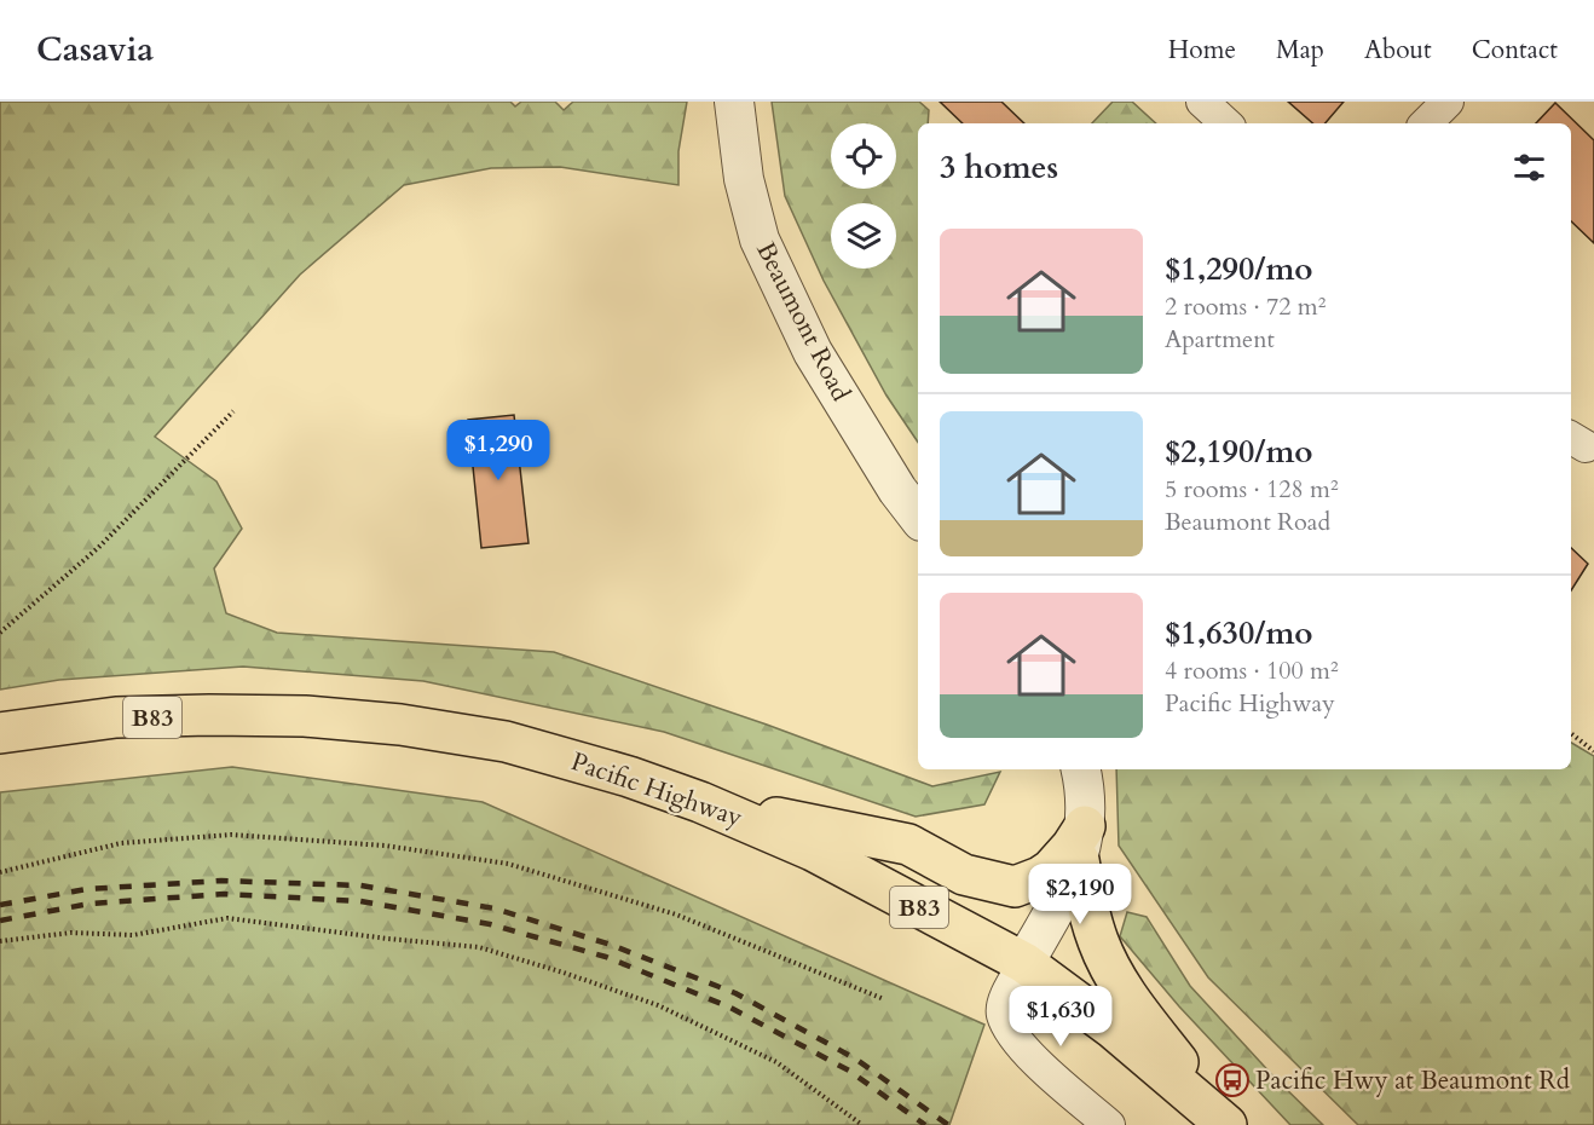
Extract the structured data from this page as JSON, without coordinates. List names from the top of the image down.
{
  "streets": {
    "main road": ["B83", "Pacific Highway"],
    "street": ["Beaumont Road"]
  },
  "places": {
    "bus stop": ["Pacific Hwy at Beaumont Rd"]
  },
  "page": {
    "header": "Casavia",
    "nav": [
      "Home",
      "Map",
      "About",
      "Contact"
    ],
    "heading": "3 homes",
    "list": [
      {
        "name": "$1,290/mo",
        "note": "2 rooms · 72 m² · Apartment"
      },
      {
        "name": "$2,190/mo",
        "note": "5 rooms · 128 m² · Beaumont Road"
      },
      {
        "name": "$1,630/mo",
        "note": "4 rooms · 100 m² · Pacific Highway"
      }
    ],
    "price": ["$1,290", "$2,190", "$1,630"]
  }
}
